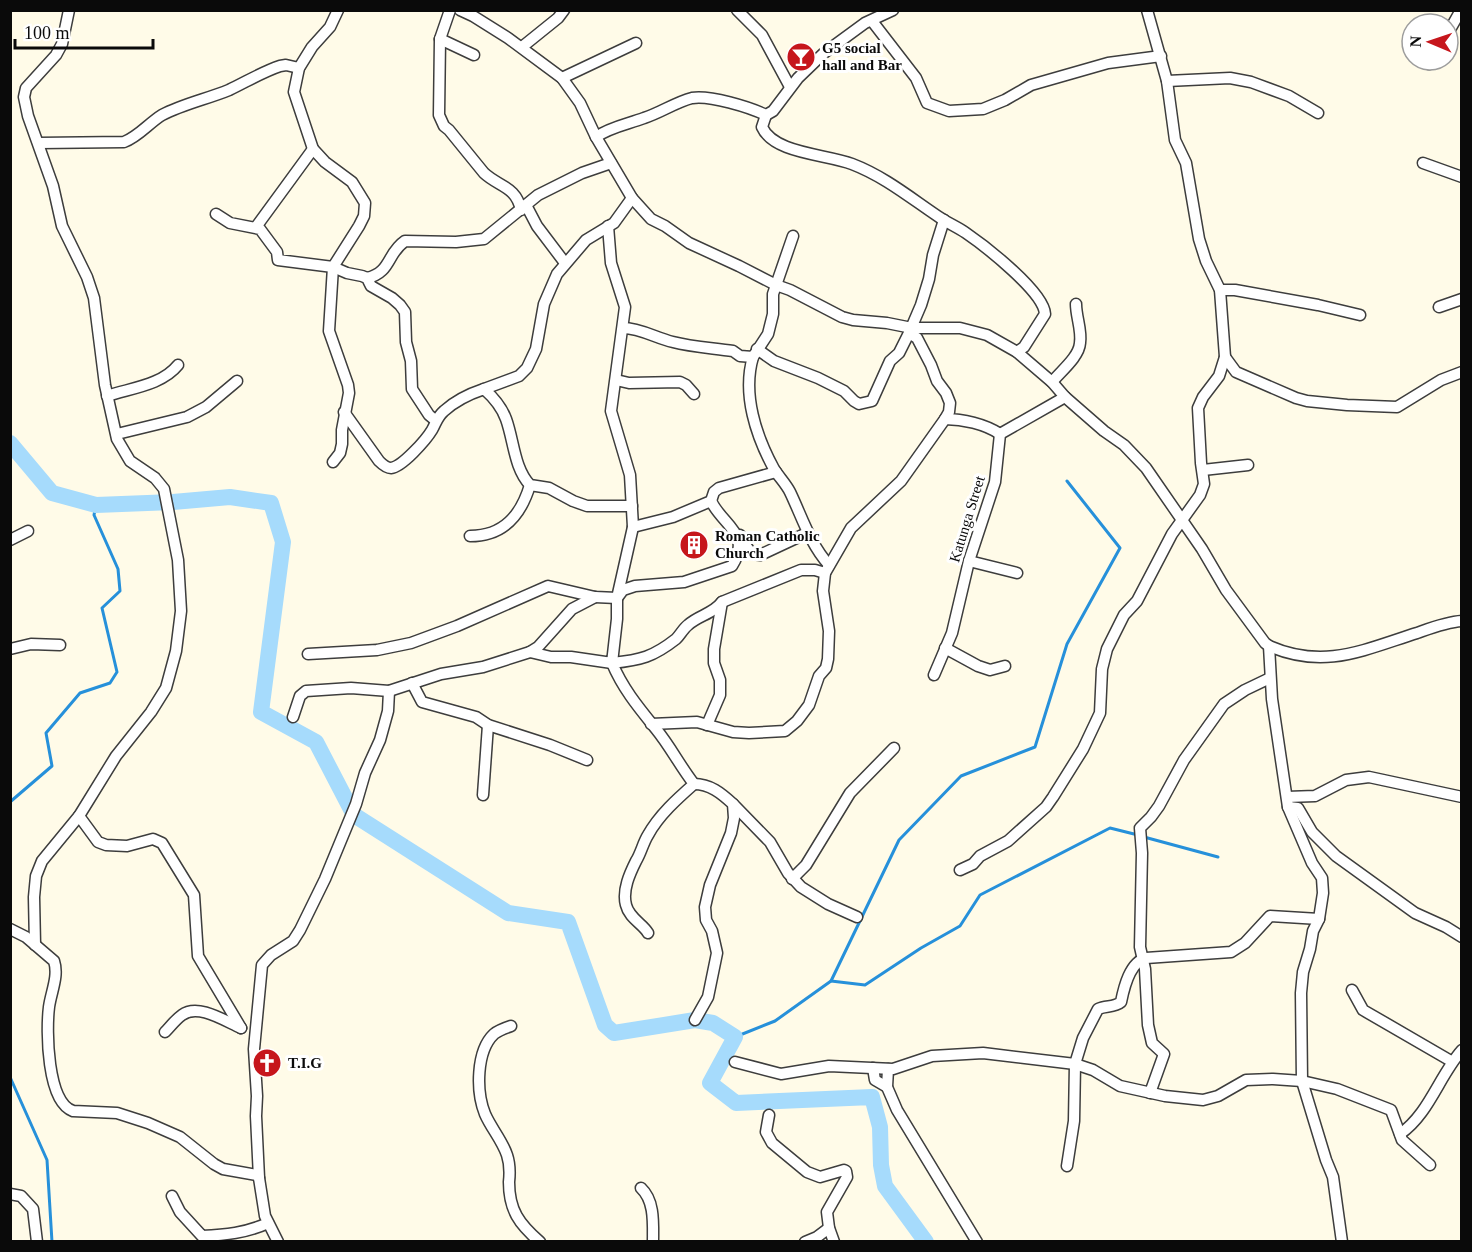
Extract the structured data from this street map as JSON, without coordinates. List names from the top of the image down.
{
  "streets": {
    "street": ["Katunga Street"]
  },
  "places": {
    "bar": ["G5 social hall and Bar"],
    "building": ["Roman Catholic Church"],
    "church": ["T.I.G"]
  },
  "scale_bar": "100 m",
  "north": "left"
}
